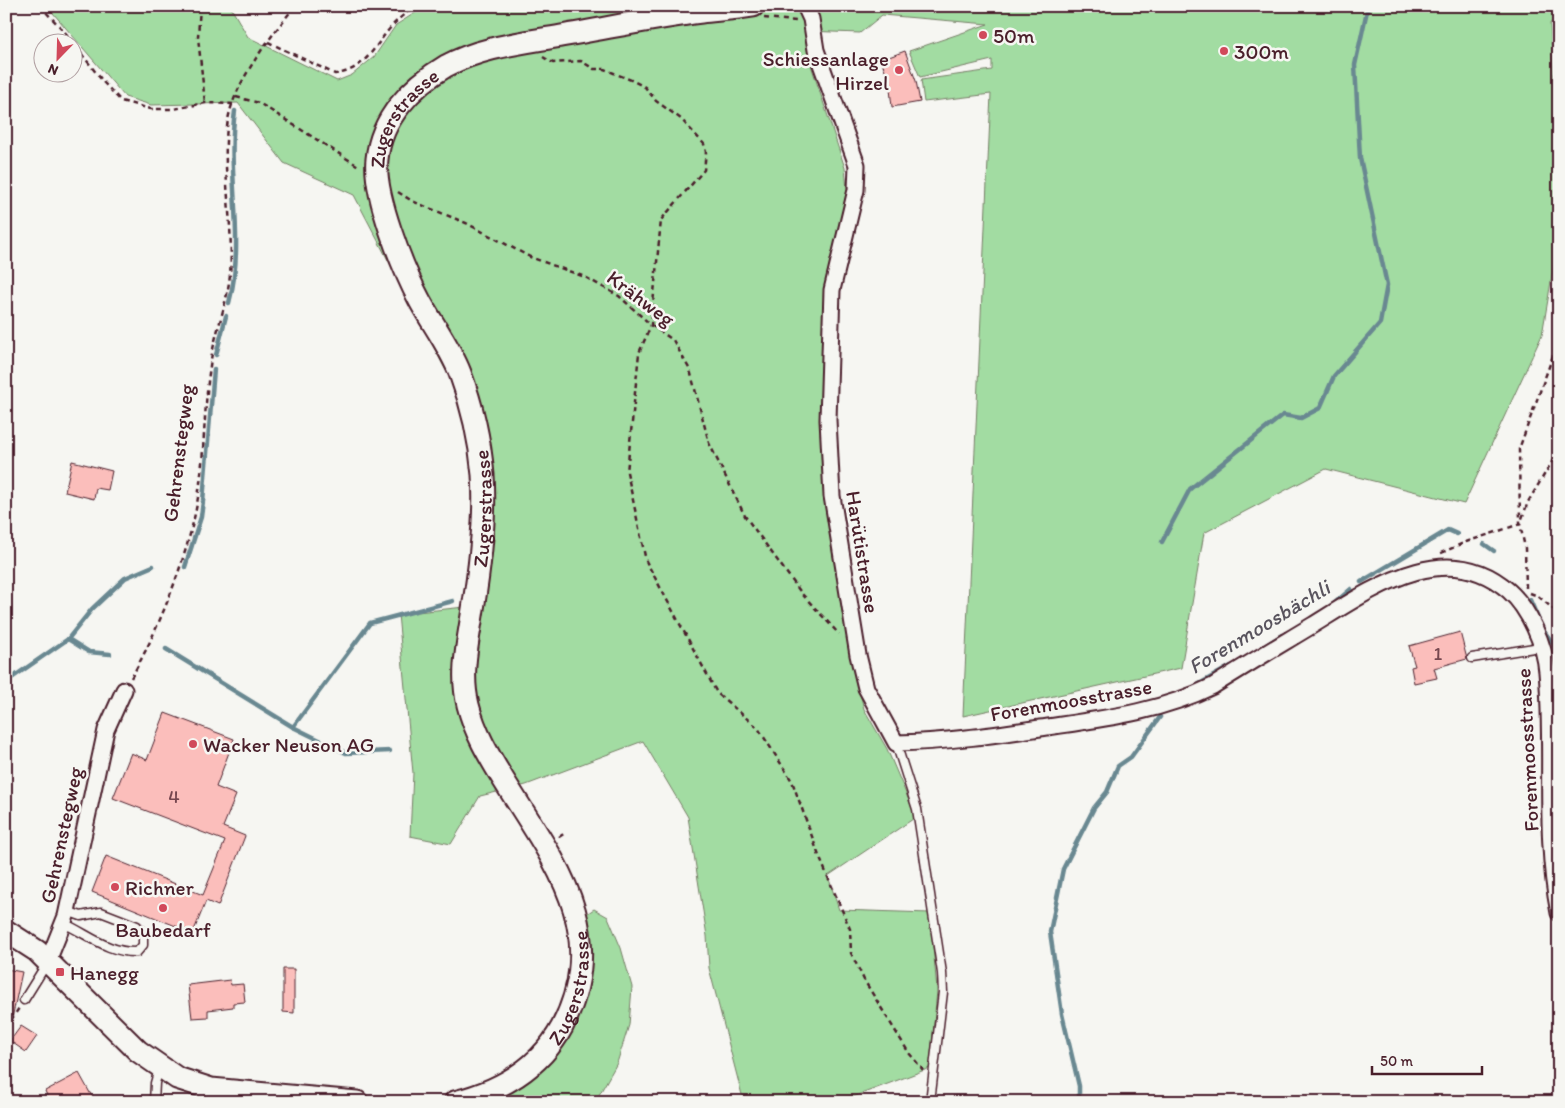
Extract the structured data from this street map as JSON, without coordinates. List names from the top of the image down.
{
  "streets": {
    "main road": ["Zugerstrasse"],
    "street": ["Gehrenstegweg", "Harütistrasse", "Forenmoosstrasse"],
    "path": ["Krähweg"]
  },
  "crossings": [
    ["Zugerstrasse", "Krähweg"],
    ["Krähweg", "Gehrenstegweg"],
    ["Harütistrasse", "Forenmoosstrasse"]
  ],
  "water": ["Forenmoosbächli"],
  "places": {
    "other": [
      "50m",
      "300m",
      "Schiessanlage Hirzel",
      "Wacker Neuson AG",
      "Richner",
      "Baubedarf"
    ],
    "transit": ["Hanegg"]
  },
  "house_numbers": ["1", "4"],
  "scale_bar": "50 m",
  "north": "bottom left"
}
